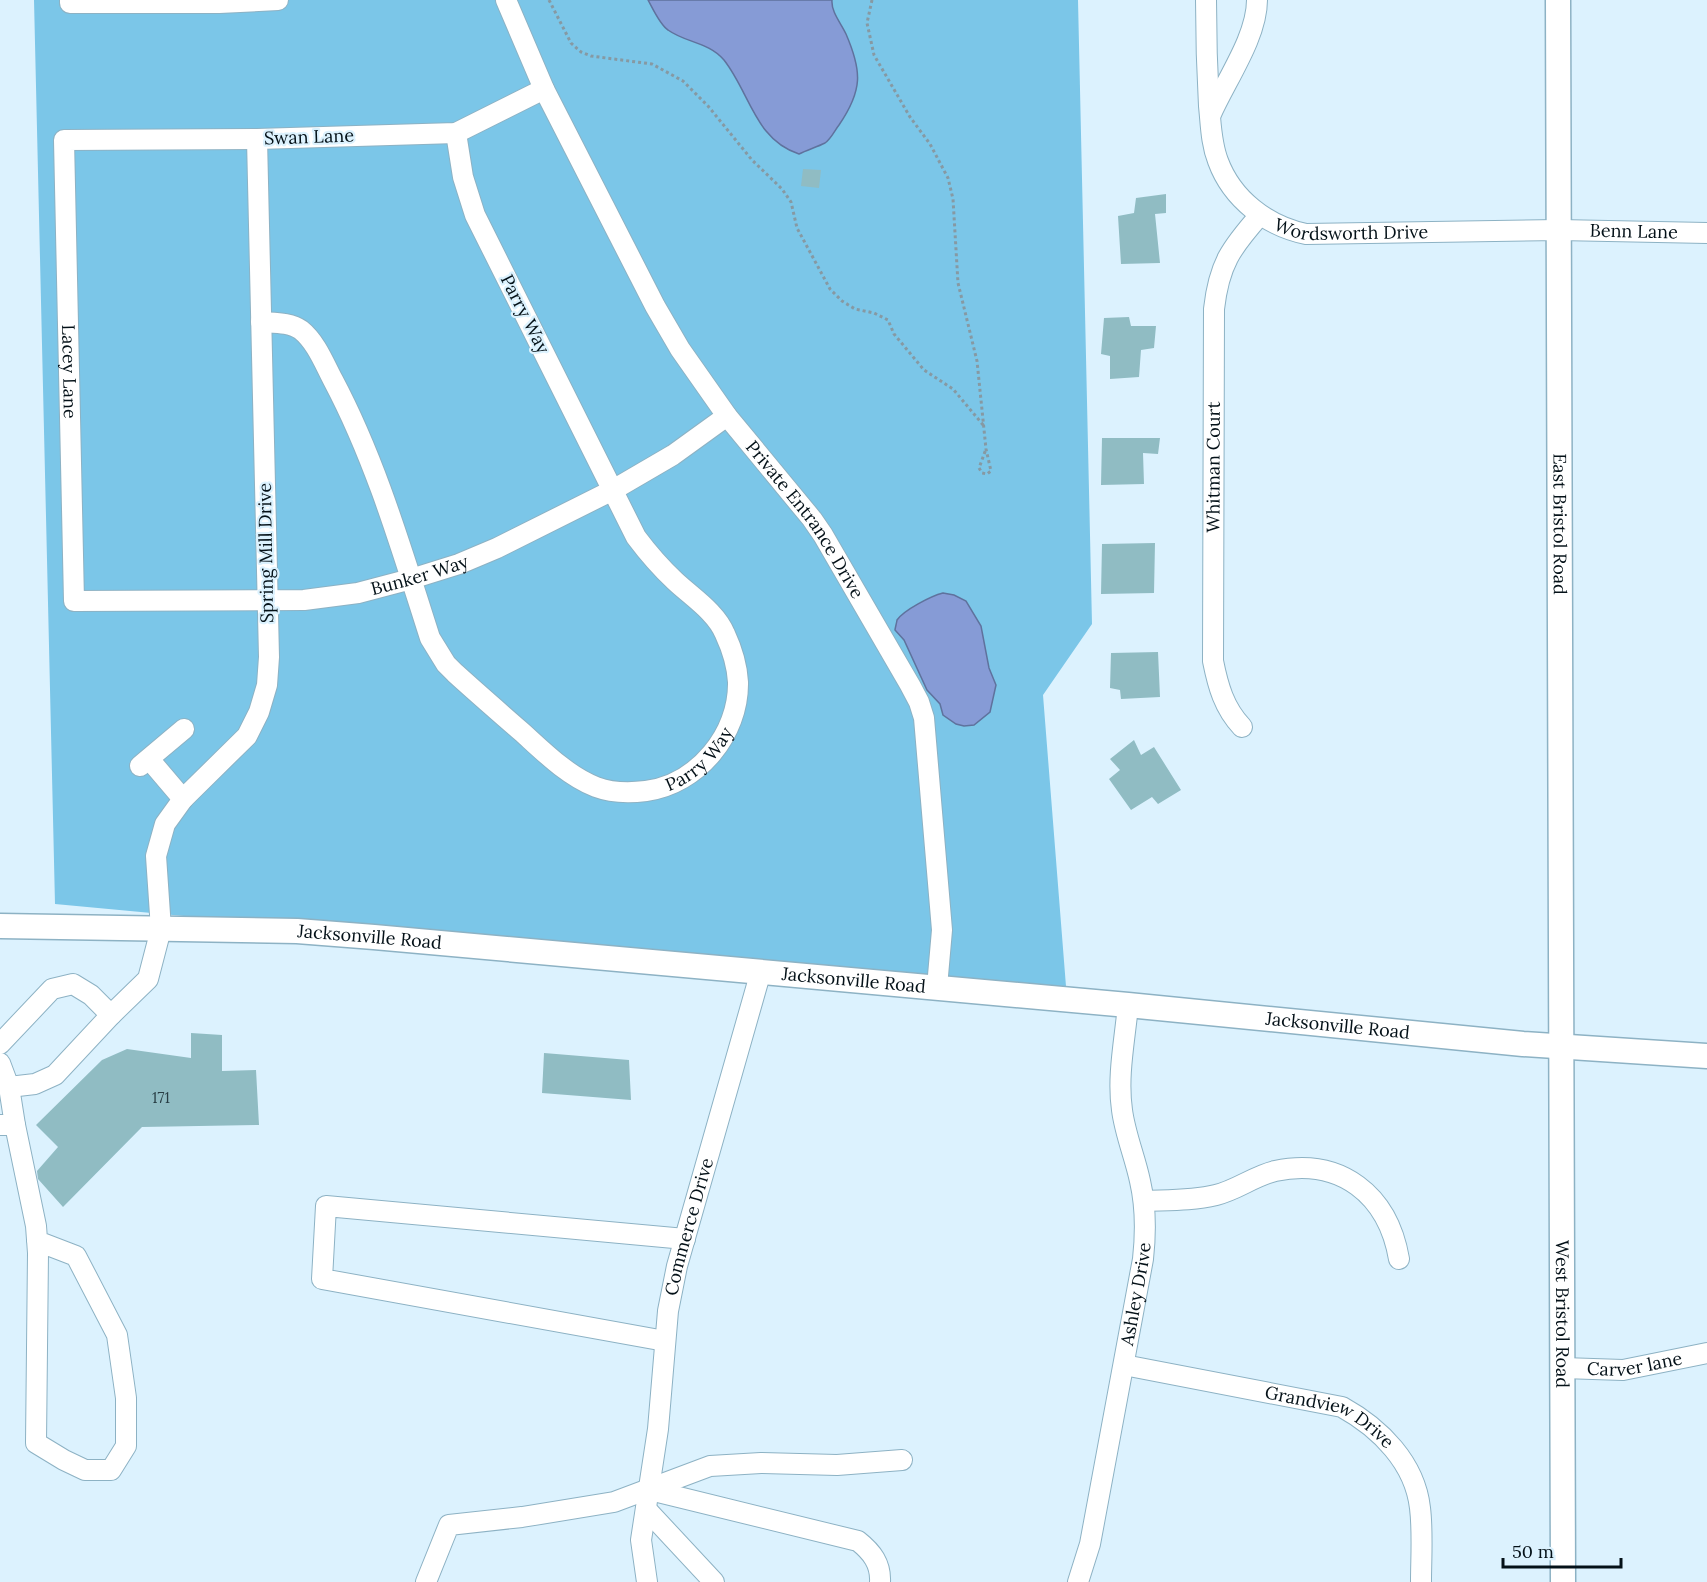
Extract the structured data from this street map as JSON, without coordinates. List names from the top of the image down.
{
  "streets": {
    "main road": ["East Bristol Road", "Jacksonville Road", "West Bristol Road"],
    "street": [
      "Swan Lane",
      "Wordsworth Drive",
      "Benn Lane",
      "Parry Way",
      "Lacey Lane",
      "Whitman Court",
      "Private Entrance Drive",
      "Spring Mill Drive",
      "Bunker Way",
      "Commerce Drive",
      "Ashley Drive",
      "Carver lane",
      "Grandview Drive"
    ]
  },
  "crossings": [
    ["Swan Lane", "Parry Way"],
    ["Swan Lane", "Lacey Lane"],
    ["Swan Lane", "Private Entrance Drive"],
    ["Swan Lane", "Spring Mill Drive"],
    ["Wordsworth Drive", "Benn Lane"],
    ["Wordsworth Drive", "Whitman Court"],
    ["Wordsworth Drive", "East Bristol Road"],
    ["Benn Lane", "East Bristol Road"],
    ["Parry Way", "Spring Mill Drive"],
    ["Parry Way", "Bunker Way"],
    ["Lacey Lane", "Bunker Way"],
    ["Private Entrance Drive", "Bunker Way"],
    ["Private Entrance Drive", "Jacksonville Road"],
    ["East Bristol Road", "Jacksonville Road"],
    ["East Bristol Road", "West Bristol Road"],
    ["Spring Mill Drive", "Bunker Way"],
    ["Spring Mill Drive", "Jacksonville Road"],
    ["Jacksonville Road", "Commerce Drive"],
    ["Jacksonville Road", "Ashley Drive"],
    ["Jacksonville Road", "West Bristol Road"],
    ["Ashley Drive", "Grandview Drive"],
    ["West Bristol Road", "Carver lane"]
  ],
  "house_numbers": ["171"],
  "scale_bar": "50 m"
}
